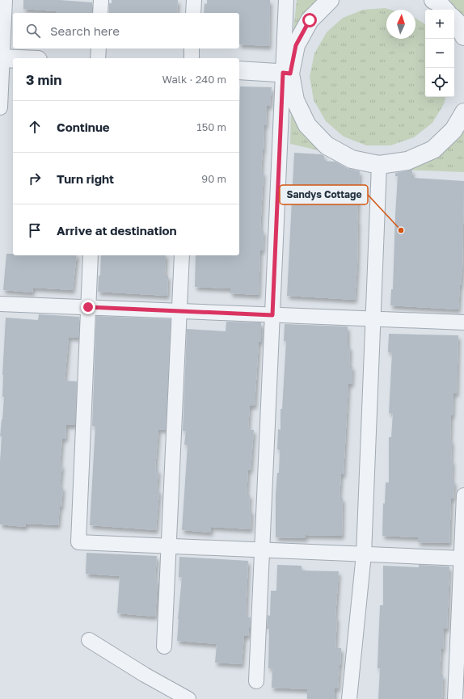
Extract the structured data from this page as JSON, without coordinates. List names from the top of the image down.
{
  "places": ["Sandys Cottage"],
  "north": "top",
  "page": {
    "map_buttons": ["+", "−"],
    "search": "Search here",
    "heading": ["3 min", "Walk · 240 m"],
    "list": [
      ["Continue", "150 m"],
      ["Turn right", "90 m"],
      "Arrive at destination"
    ]
  }
}
